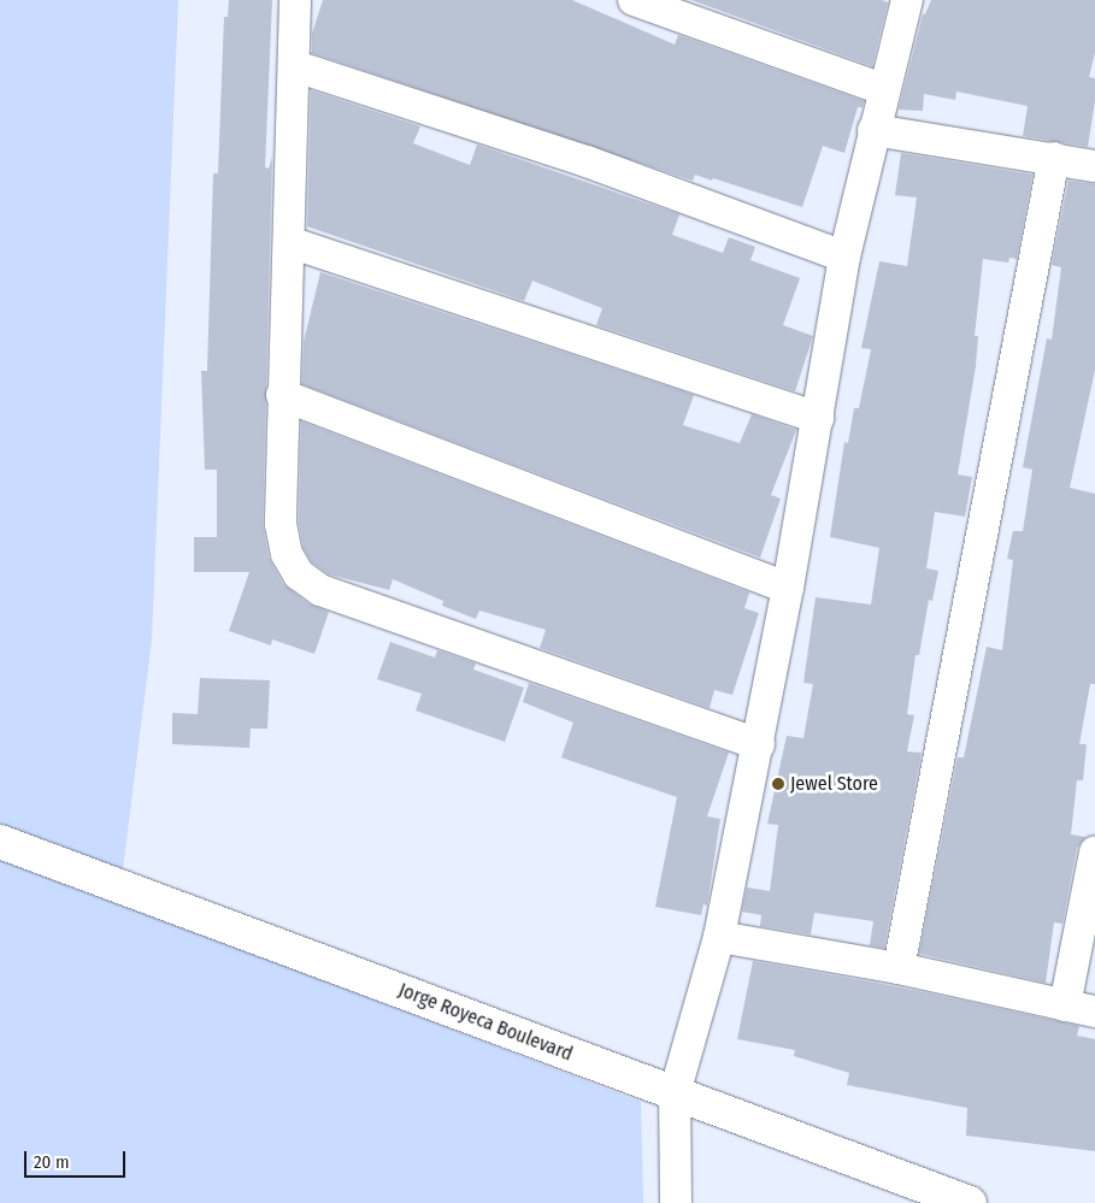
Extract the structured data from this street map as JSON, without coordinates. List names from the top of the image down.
{
  "streets": {
    "street": ["Jorge Royeca Boulevard"]
  },
  "places": ["Jewel Store"],
  "scale_bar": "20 m"
}
